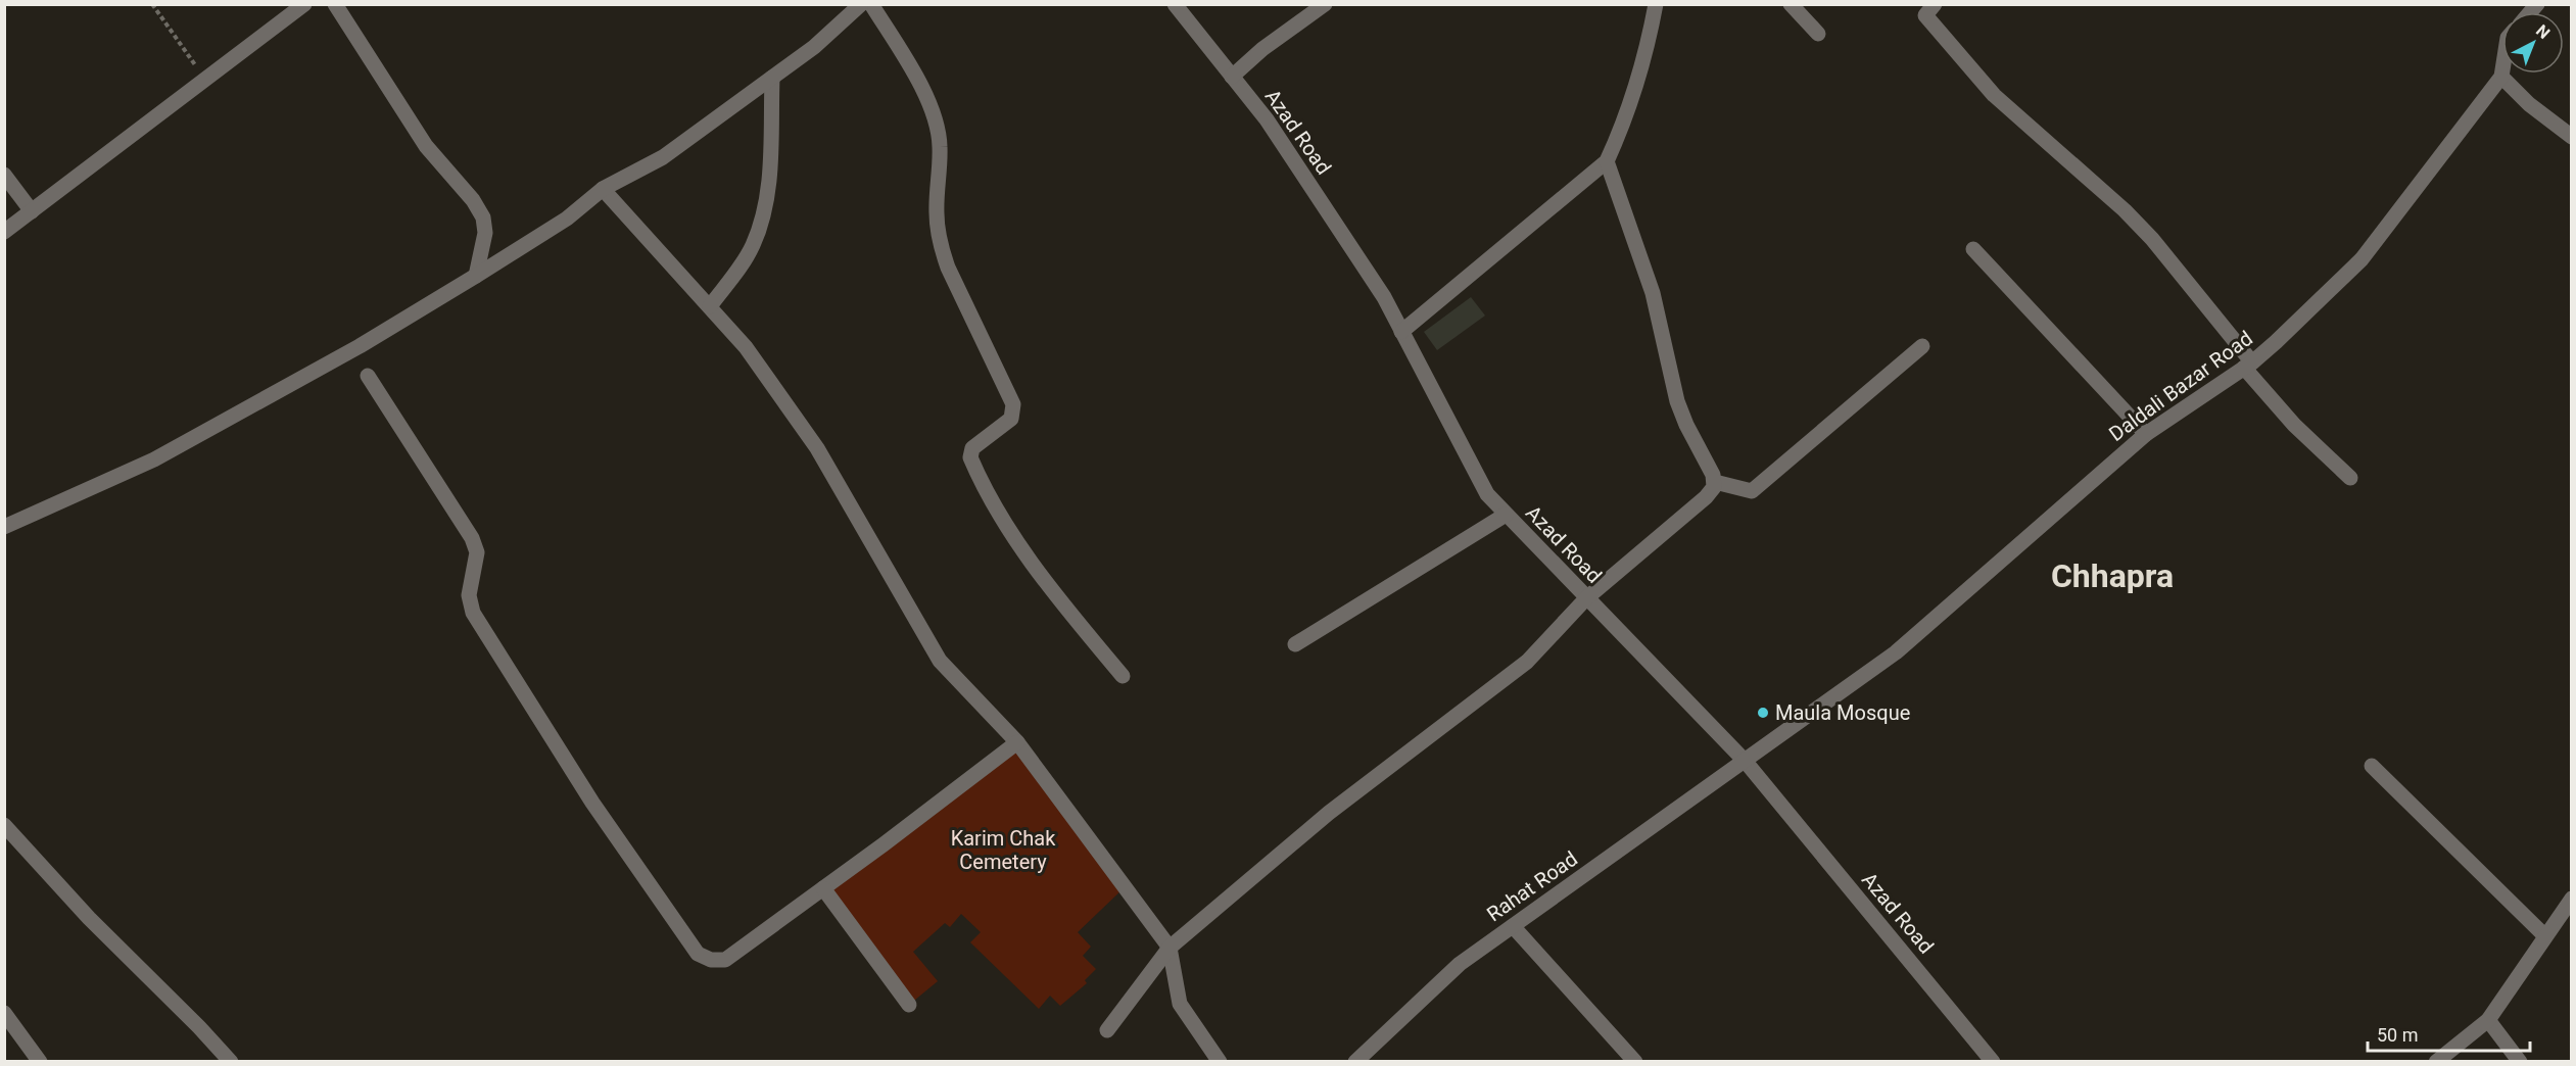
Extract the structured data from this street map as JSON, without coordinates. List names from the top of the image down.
{
  "streets": {
    "street": ["Azad Road", "Daldali Bazar Road", "Rahat Road"]
  },
  "crossings": [
    ["Azad Road", "Daldali Bazar Road"],
    ["Azad Road", "Rahat Road"],
    ["Daldali Bazar Road", "Rahat Road"]
  ],
  "districts": ["Chhapra"],
  "parks": ["Karim Chak Cemetery"],
  "places": ["Maula Mosque"],
  "scale_bar": "50 m",
  "north": "top right"
}
